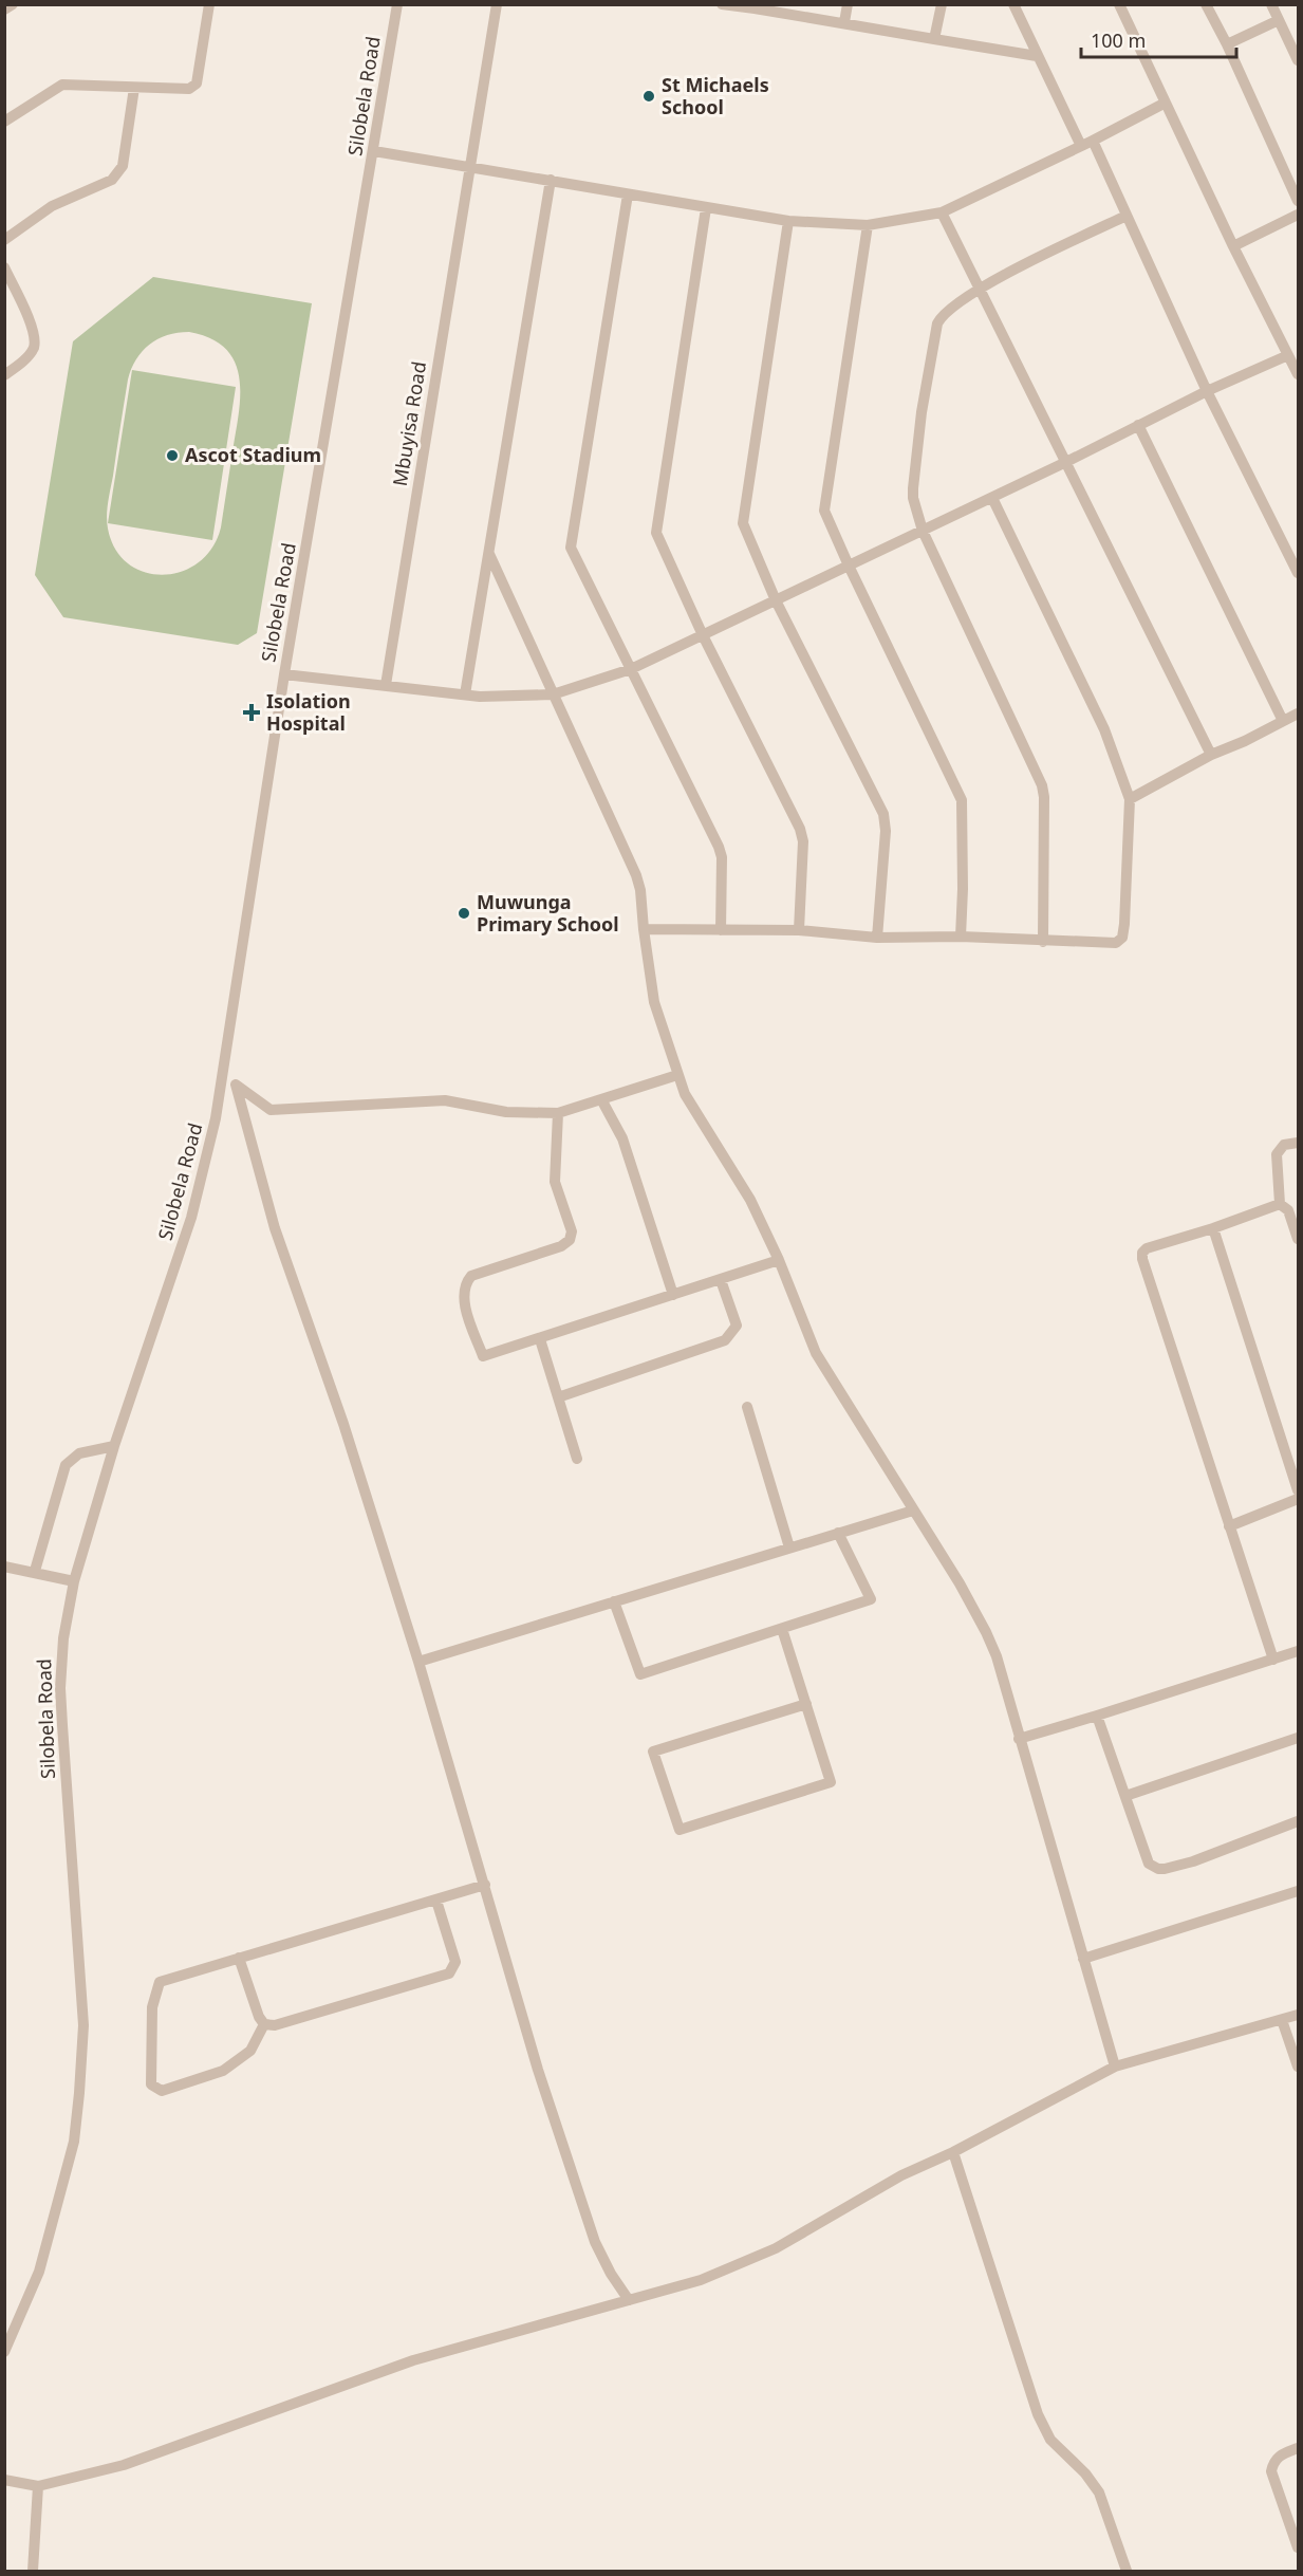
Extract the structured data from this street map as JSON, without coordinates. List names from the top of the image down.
{
  "streets": {
    "street": ["Silobela Road", "Mbuyisa Road"]
  },
  "places": {
    "other": ["St Michaels School", "Ascot Stadium", "Muwunga Primary School"],
    "health": ["Isolation Hospital"]
  },
  "scale_bar": "100 m"
}
